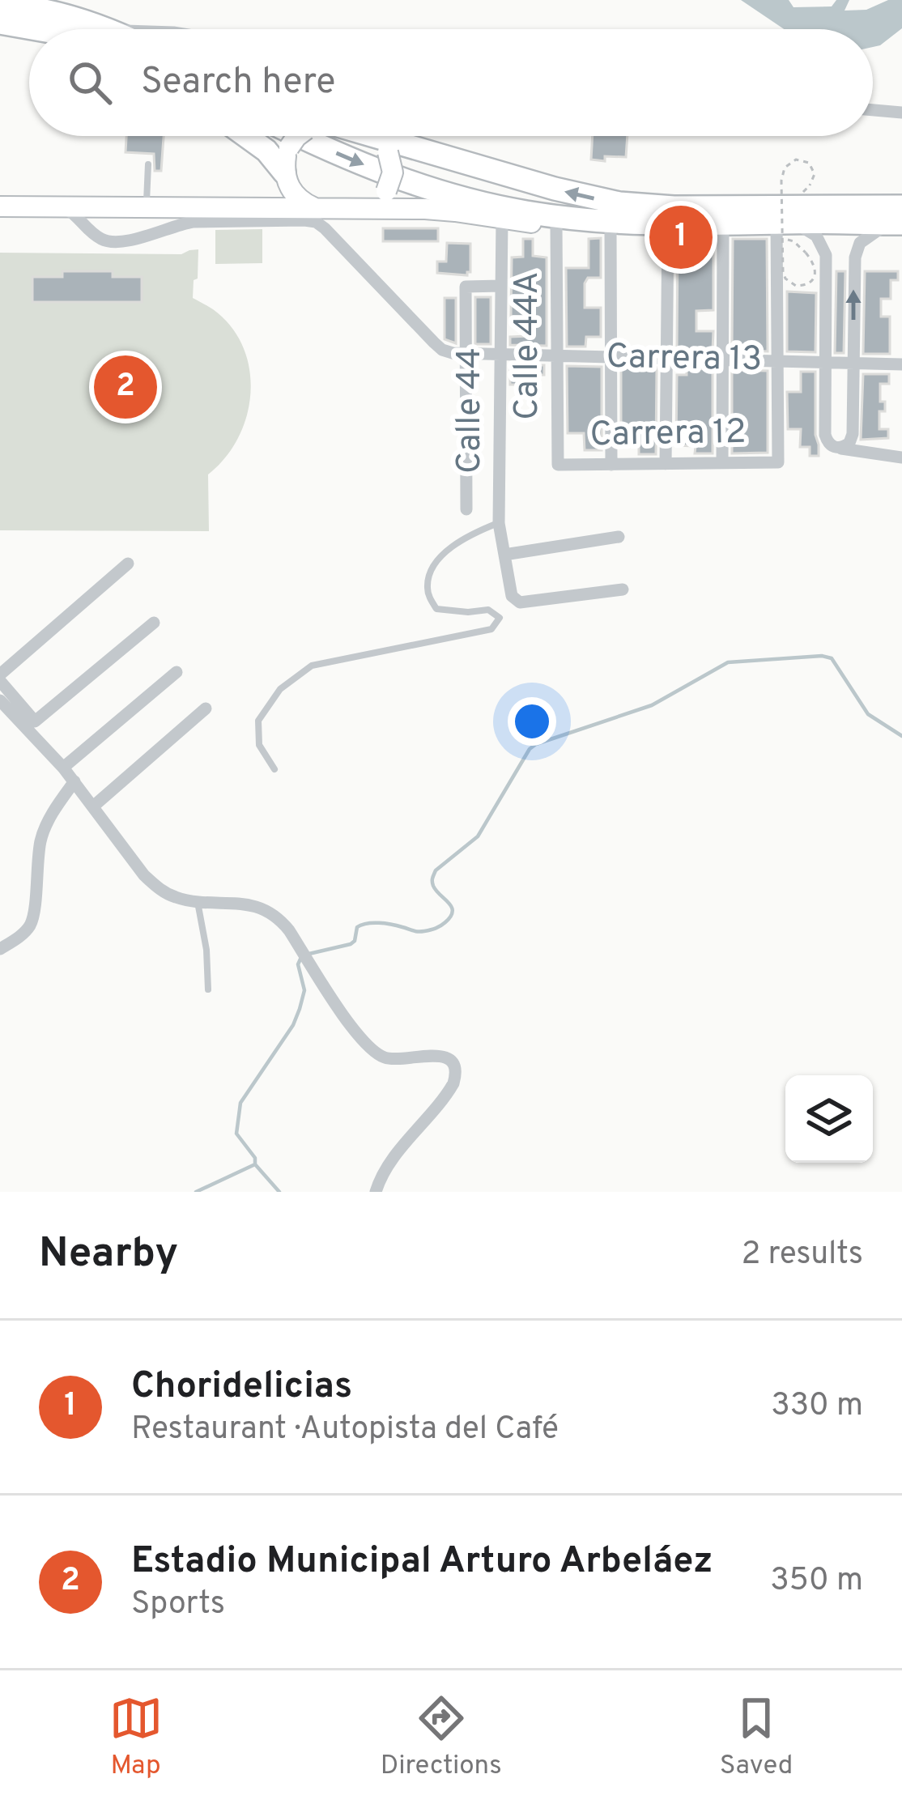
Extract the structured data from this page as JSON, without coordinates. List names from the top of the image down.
{
  "streets": {
    "street": [
      "Calle 44A",
      "Carrera 13",
      "Calle 44",
      "Carrera 12"
    ]
  },
  "crossings": [
    ["Calle 44A", "Carrera 13"],
    ["Calle 44A", "Carrera 12"],
    ["Carrera 13", "Calle 44"],
    ["Carrera 13", "Carrera 12"]
  ],
  "page": {
    "search": "Search here",
    "pins": ["1", "2"],
    "heading": ["Nearby", "2 results"],
    "list": [
      {
        "mark": "1",
        "name": "Choridelicias",
        "note": "Restaurant · Autopista del Café",
        "value": "330 m"
      },
      {
        "mark": "2",
        "name": "Estadio Municipal Arturo Arbeláez",
        "note": "Sports",
        "value": "350 m"
      }
    ],
    "nav": ["Map", "Directions", "Saved"]
  }
}
